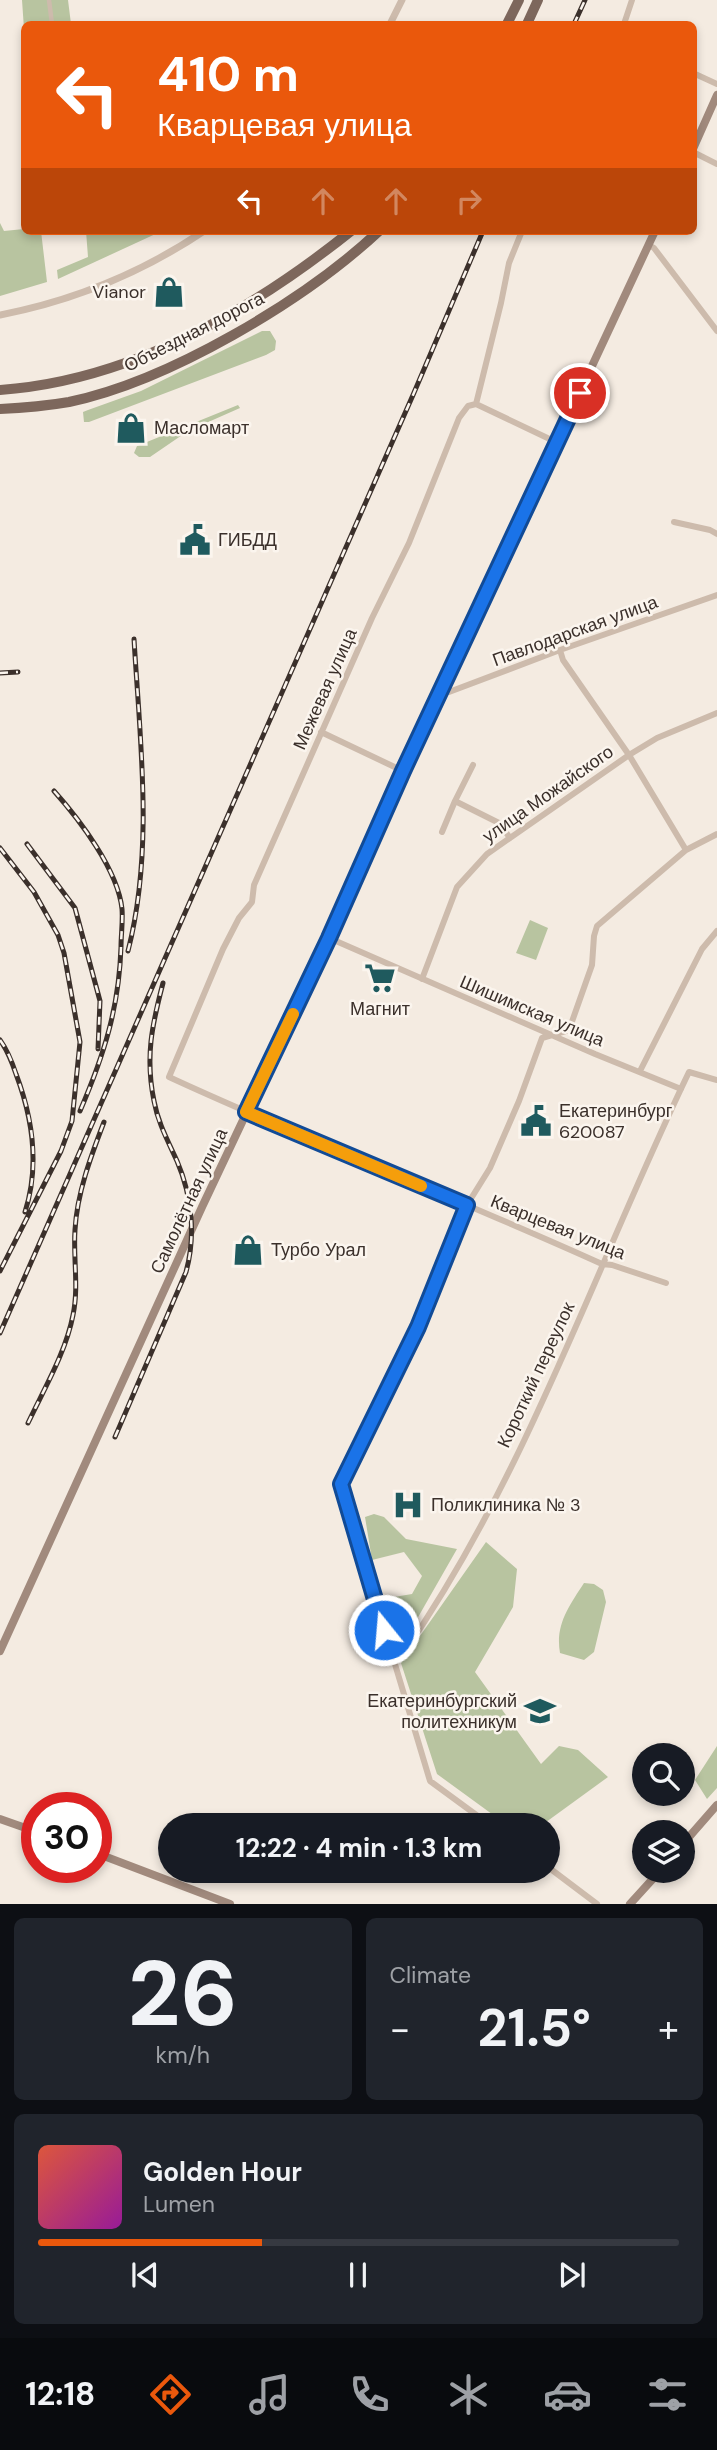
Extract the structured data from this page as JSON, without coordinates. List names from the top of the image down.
{
  "streets": {
    "main road": ["Объездная дорога", "Самолётная улица"],
    "street": [
      "Павлодарская улица",
      "Межевая улица",
      "улица Можайского",
      "Шишимская улица",
      "Кварцевая улица",
      "Короткий переулок"
    ]
  },
  "crossings": [
    ["Павлодарская улица", "Самолётная улица"],
    ["Межевая улица", "Самолётная улица"],
    ["Межевая улица", "Кварцевая улица"],
    ["улица Можайского", "Шишимская улица"],
    ["Шишимская улица", "Самолётная улица"],
    ["Шишимская улица", "Короткий переулок"],
    ["Самолётная улица", "Кварцевая улица"],
    ["Кварцевая улица", "Короткий переулок"]
  ],
  "places": {
    "shop": ["Vianor", "Масломарт", "Турбо Урал"],
    "public building": ["ГИБДД", "Екатеринбург 620087"],
    "supermarket": ["Магнит"],
    "hospital": ["Поликлиника № 3"],
    "school or university": ["Екатеринбургский политехникум"]
  },
  "page": {
    "turn": ["410 m", "Кварцевая улица"],
    "limit": "30",
    "trip": "12:22 · 4 min · 1.3 km",
    "tile": [
      ["26", "km/h"],
      "Climate"
    ],
    "heat": ["−", "21.5°", "+"],
    "song": ["Golden Hour", "Lumen"],
    "tabs": "12:18"
  }
}
